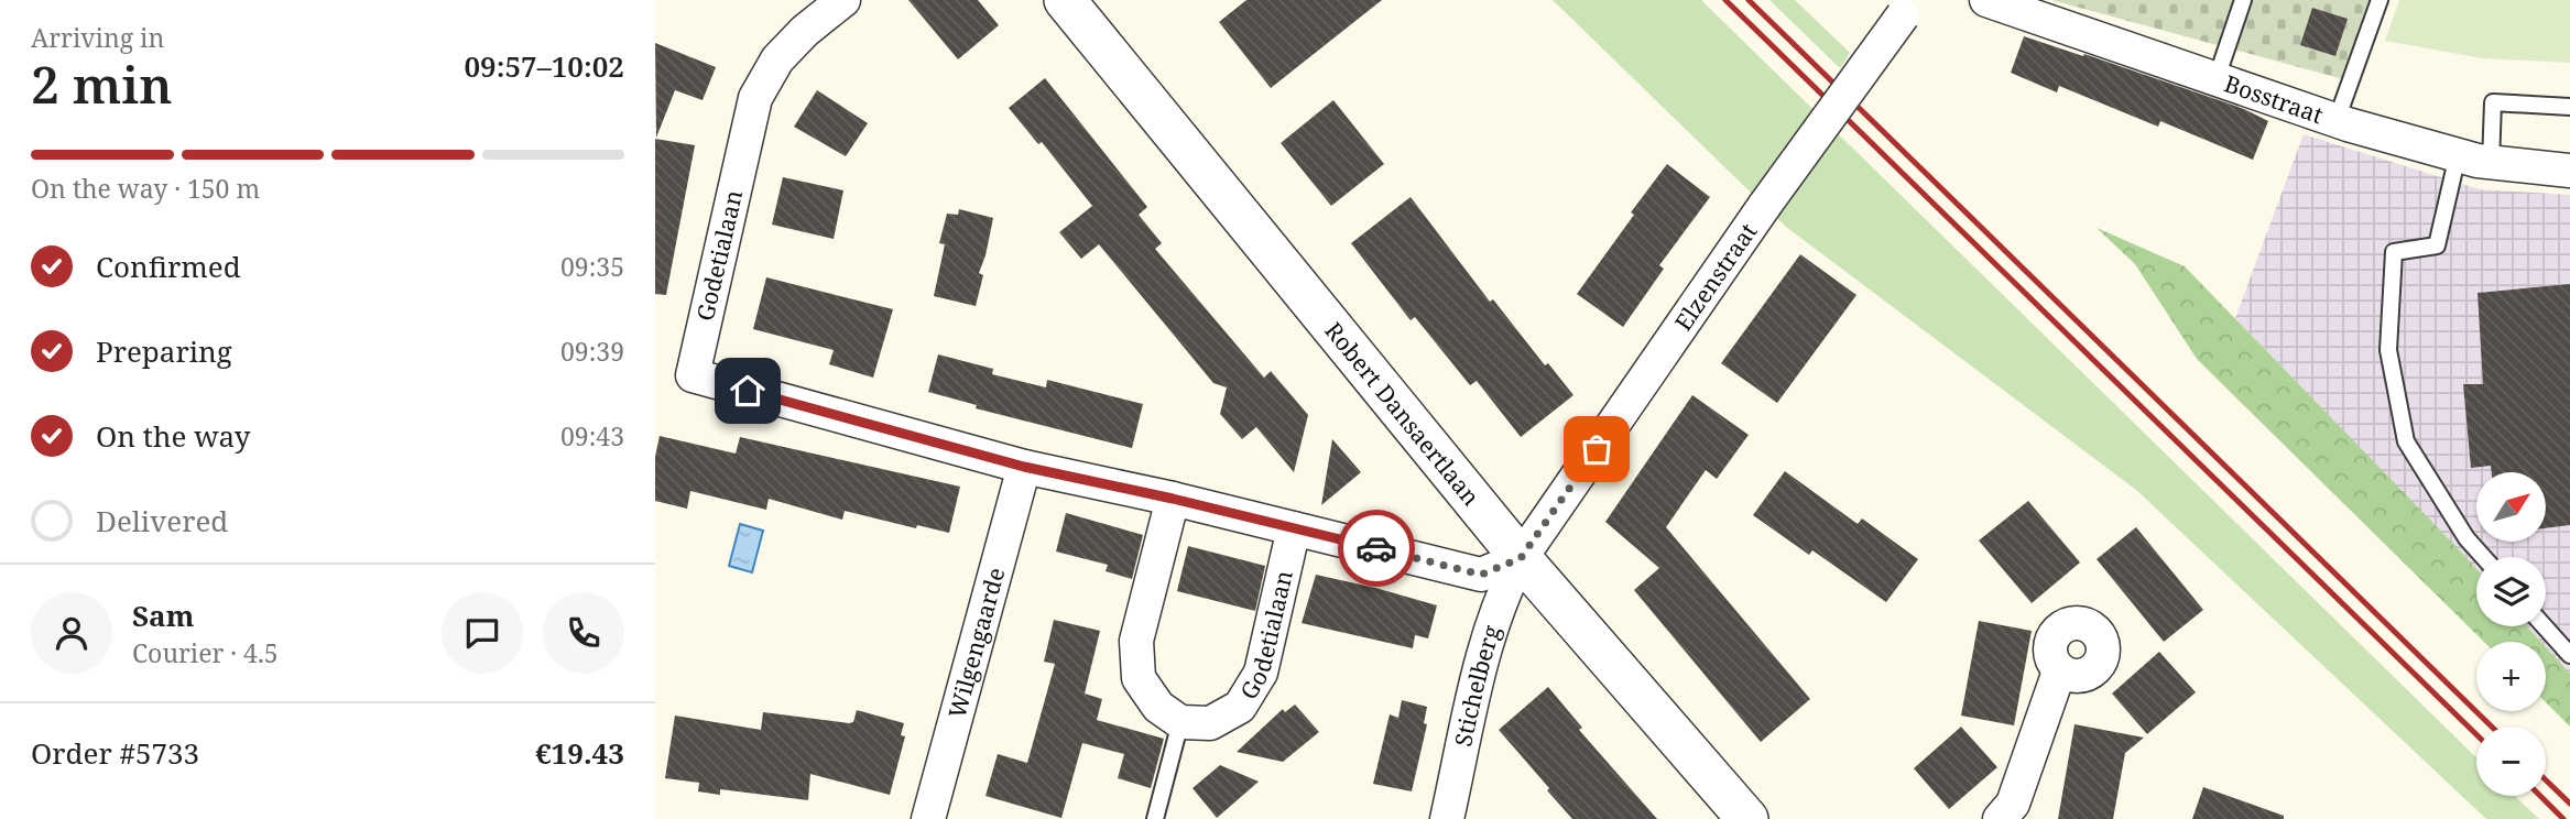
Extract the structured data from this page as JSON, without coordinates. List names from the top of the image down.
{
  "streets": {
    "street": [
      "Bosstraat",
      "Godetialaan",
      "Elzenstraat",
      "Robert Dansaertlaan",
      "Wilgengaarde",
      "Stichelberg"
    ]
  },
  "crossings": [
    ["Godetialaan", "Elzenstraat"],
    ["Godetialaan", "Robert Dansaertlaan"],
    ["Godetialaan", "Wilgengaarde"],
    ["Godetialaan", "Stichelberg"],
    ["Elzenstraat", "Robert Dansaertlaan"],
    ["Elzenstraat", "Stichelberg"],
    ["Robert Dansaertlaan", "Stichelberg"]
  ],
  "north": "top right",
  "page": {
    "heading": ["2 min", "Arriving in", "09:57–10:02"],
    "panel": [
      "Sam",
      "Courier · 4.5",
      "Order #5733",
      "€19.43"
    ],
    "bar": "On the way · 150 m",
    "list": [
      ["Confirmed", "09:35"],
      ["Preparing", "09:39"],
      ["On the way", "09:43"],
      "Delivered"
    ],
    "map_buttons": ["+", "−"]
  }
}
